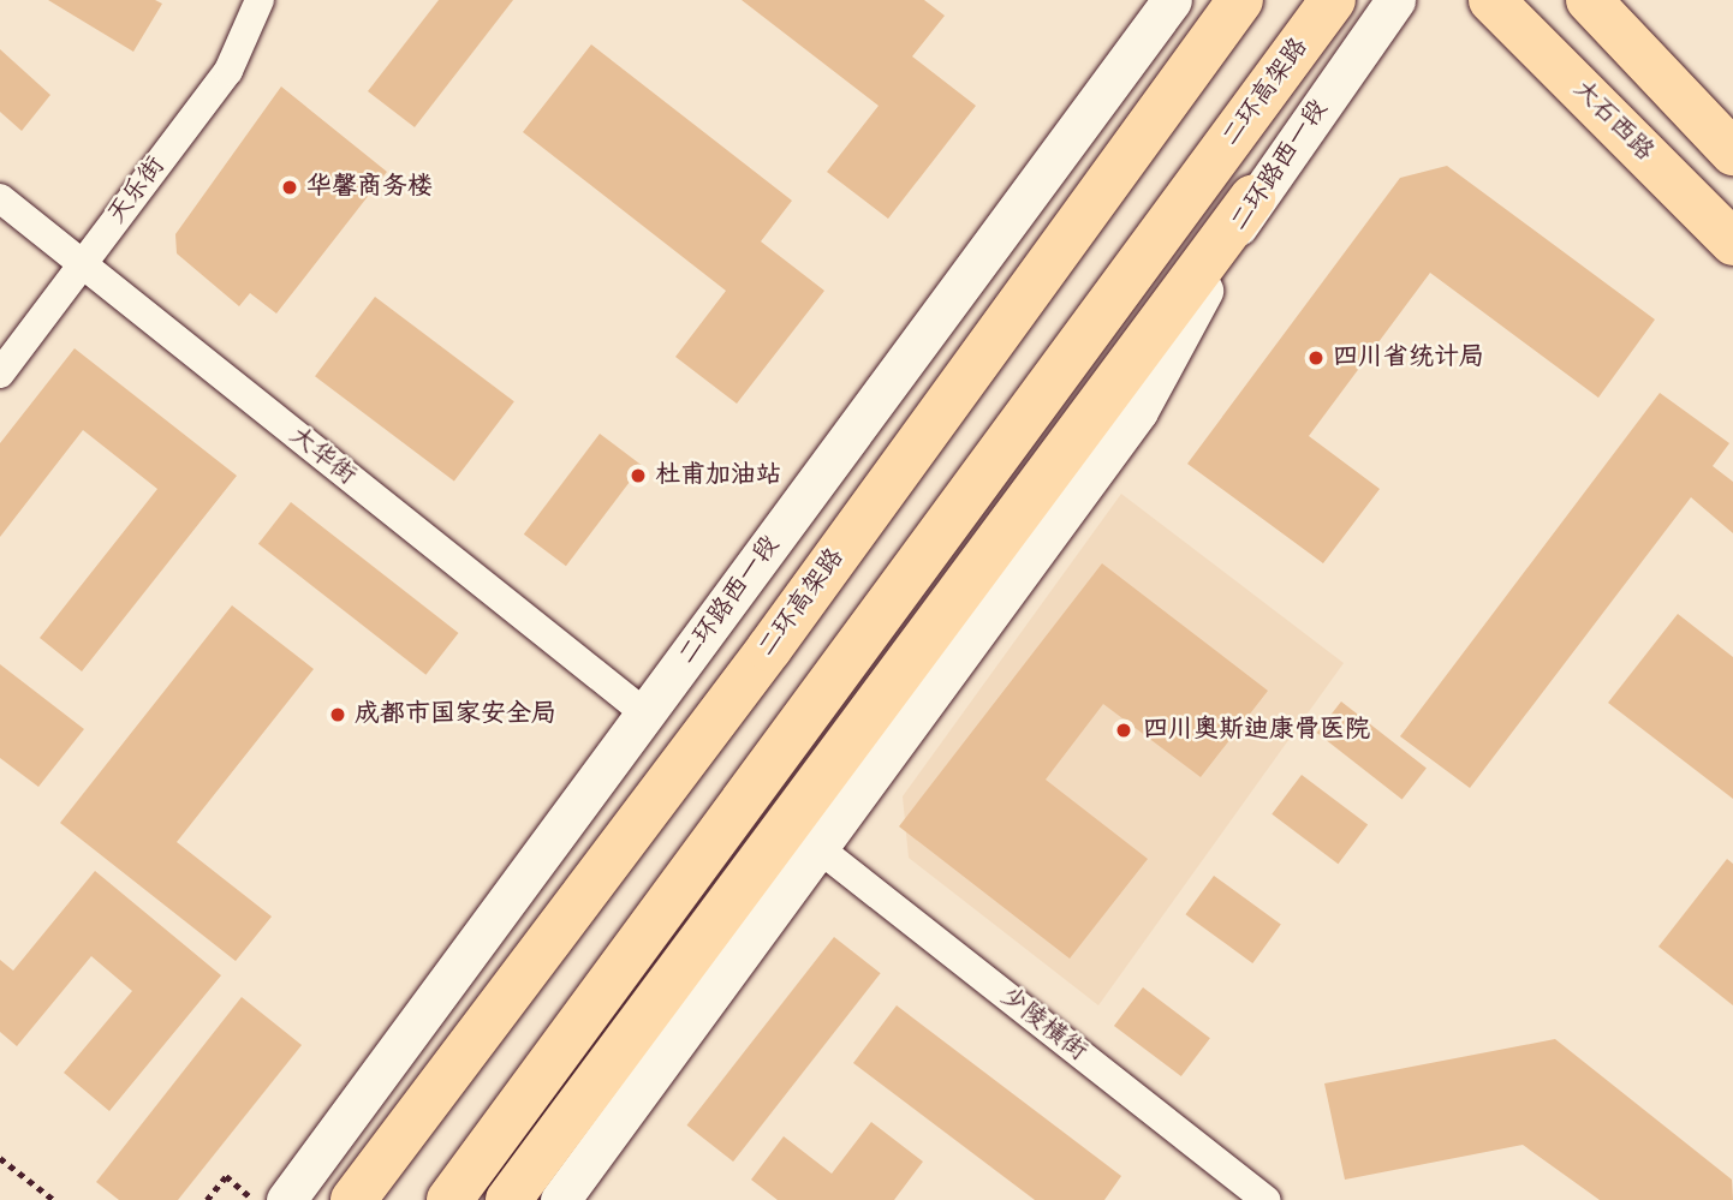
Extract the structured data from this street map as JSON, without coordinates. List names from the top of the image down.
{
  "streets": {
    "main road": ["二环高架路", "大石西路", "二环路西一段"],
    "street": ["天乐街", "大华街", "少陵横街"]
  },
  "crossings": [
    ["二环路西一段", "大华街"],
    ["二环路西一段", "少陵横街"],
    ["天乐街", "大华街"]
  ],
  "places": [
    "华馨商务楼",
    "四川省统计局",
    "杜甫加油站",
    "成都市国家安全局",
    "四川奥斯迪康骨医院"
  ]
}
